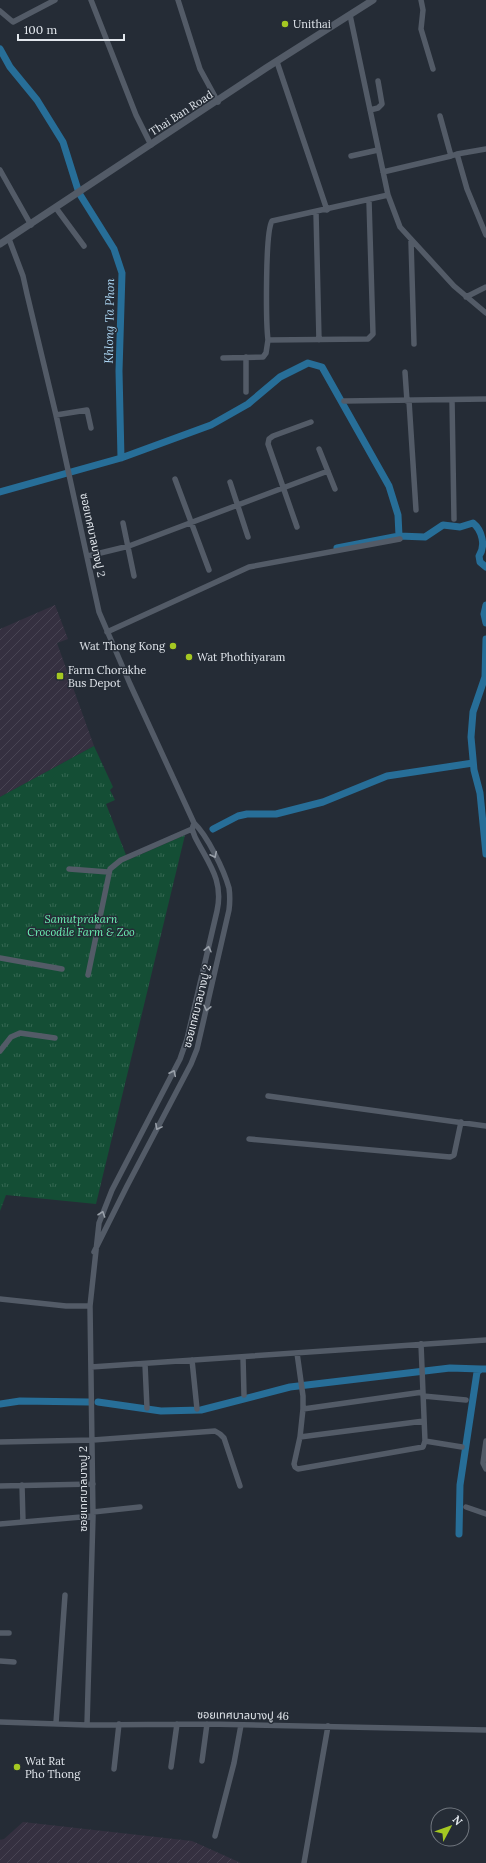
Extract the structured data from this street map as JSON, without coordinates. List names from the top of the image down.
{
  "streets": {
    "street": ["Thai Ban Road", "ซอยเทศบาลบางปู 2", "ซอยเทศบาลบางปู 46"]
  },
  "crossings": [
    ["Thai Ban Road", "ซอยเทศบาลบางปู 2"],
    ["ซอยเทศบาลบางปู 2", "ซอยเทศบาลบางปู 46"]
  ],
  "water": ["Khlong Ta Phon"],
  "parks": ["Samutprakarn Crocodile Farm & Zoo"],
  "places": {
    "other": [
      "Unithai",
      "Wat Thong Kong",
      "Wat Phothiyaram",
      "Wat Rat Pho Thong"
    ],
    "transit": ["Farm Chorakhe Bus Depot"]
  },
  "scale_bar": "100 m",
  "north": "top right"
}
